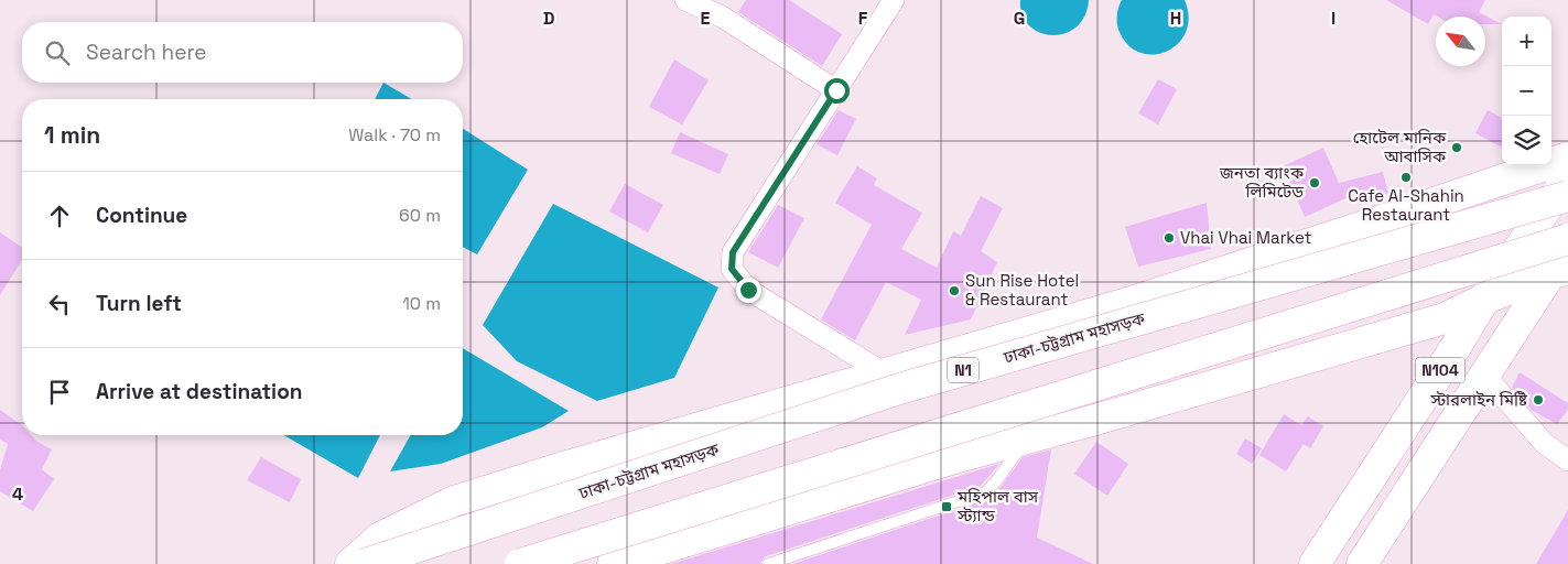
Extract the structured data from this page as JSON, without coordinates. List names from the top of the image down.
{
  "streets": {
    "highway": ["ঢাকা-চট্টগ্রাম মহাসড়ক", "N1", "N104"]
  },
  "places": {
    "other": [
      "হোটেল মানিক আবাসিক",
      "Cafe Al-Shahin Restaurant",
      "জনতা ব্যাংক লিমিটেড",
      "Vhai Vhai Market",
      "Sun Rise Hotel & Restaurant",
      "স্টারলাইন মিষ্টি"
    ],
    "transit": ["মহিপাল বাস স্ট্যান্ড"]
  },
  "north": "top left",
  "page": {
    "map_buttons": ["+", "−"],
    "search": "Search here",
    "heading": ["1 min", "Walk · 70 m"],
    "list": [
      ["Continue", "60 m"],
      ["Turn left", "10 m"],
      "Arrive at destination"
    ]
  },
  "grid": {
    "columns": [
      "D",
      "E",
      "F",
      "G",
      "H",
      "I"
    ],
    "rows": ["4"]
  }
}
